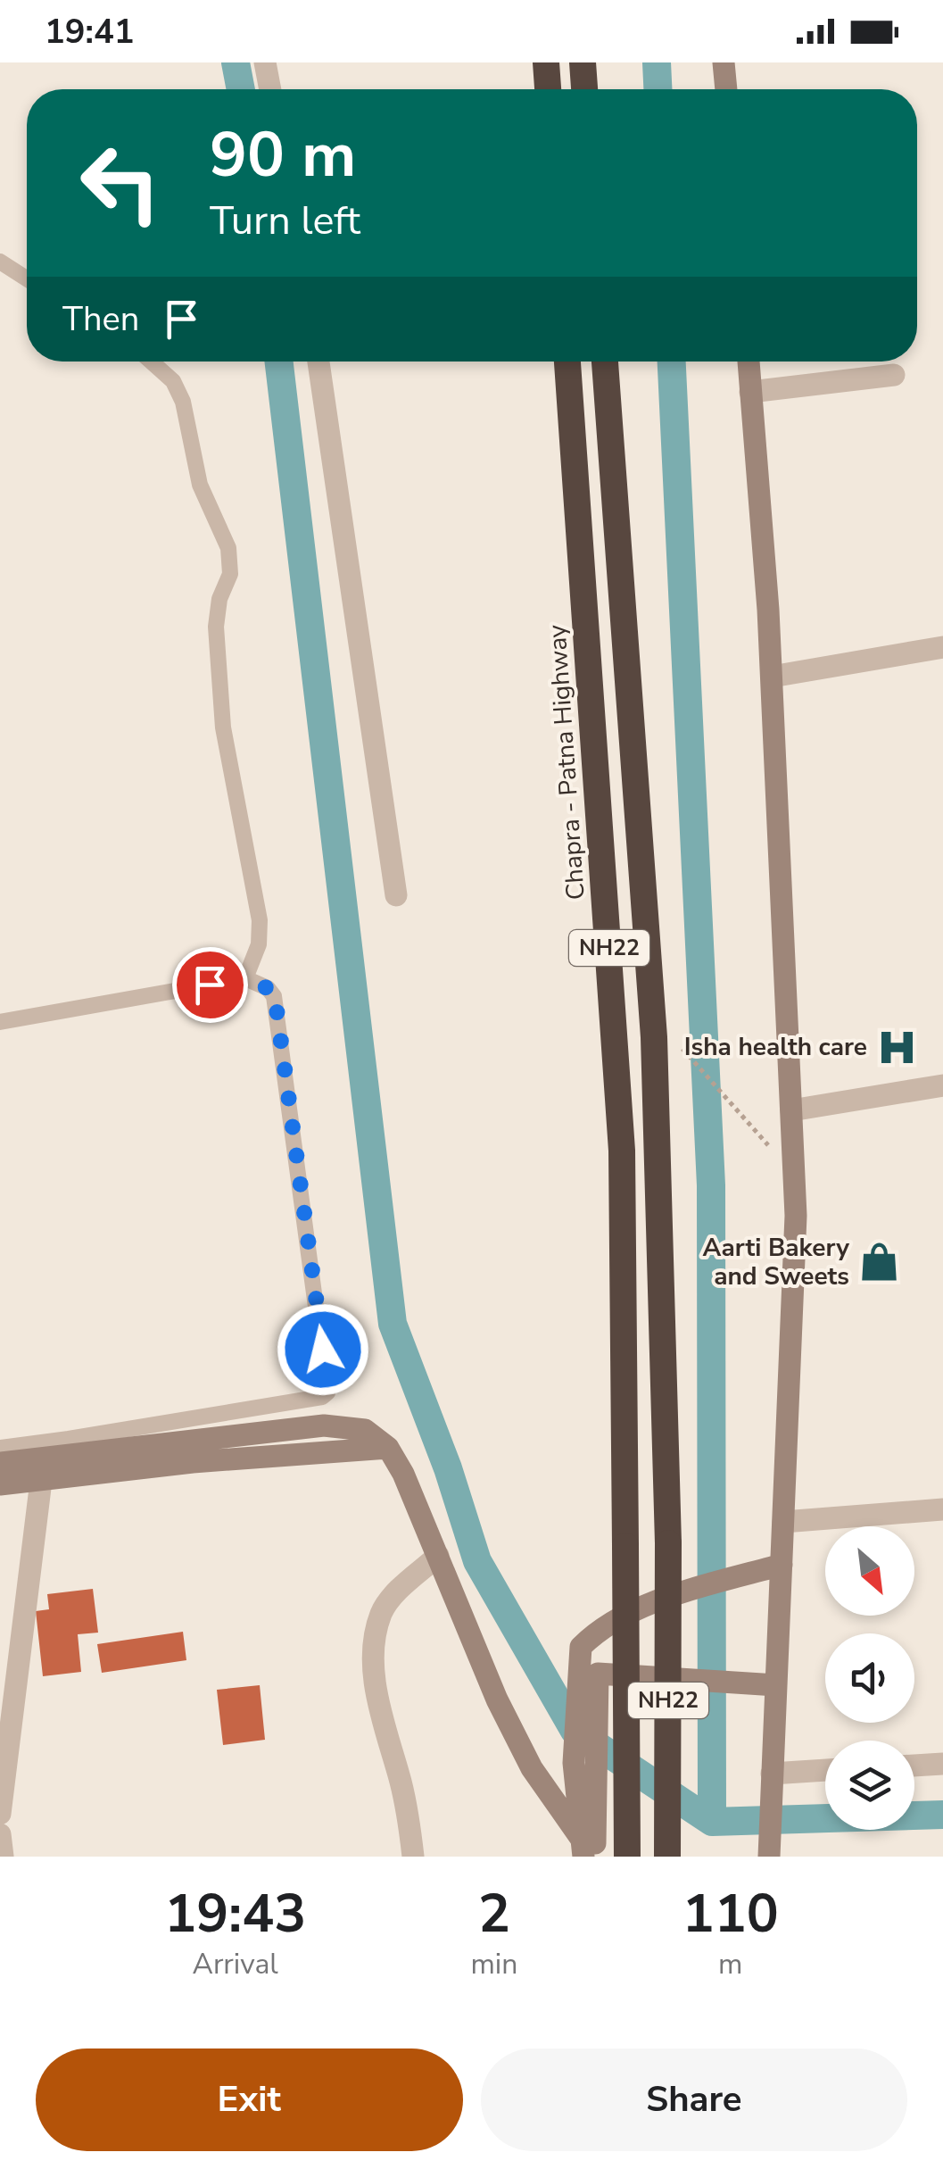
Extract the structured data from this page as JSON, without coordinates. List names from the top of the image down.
{
  "streets": {
    "highway": ["Chapra - Patna Highway", "NH22"]
  },
  "crossings": [
    ["Chapra - Patna Highway", "NH22"]
  ],
  "places": {
    "hospital": ["Isha health care"],
    "shop": ["Aarti Bakery and Sweets"]
  },
  "north": "bottom right",
  "page": {
    "status": "19:41",
    "turn": ["90 m", "Turn left"],
    "then": "Then",
    "eta": [
      "19:43",
      "Arrival",
      "2",
      "min",
      "110",
      "m"
    ],
    "buttons": ["Exit", "Share"]
  }
}
